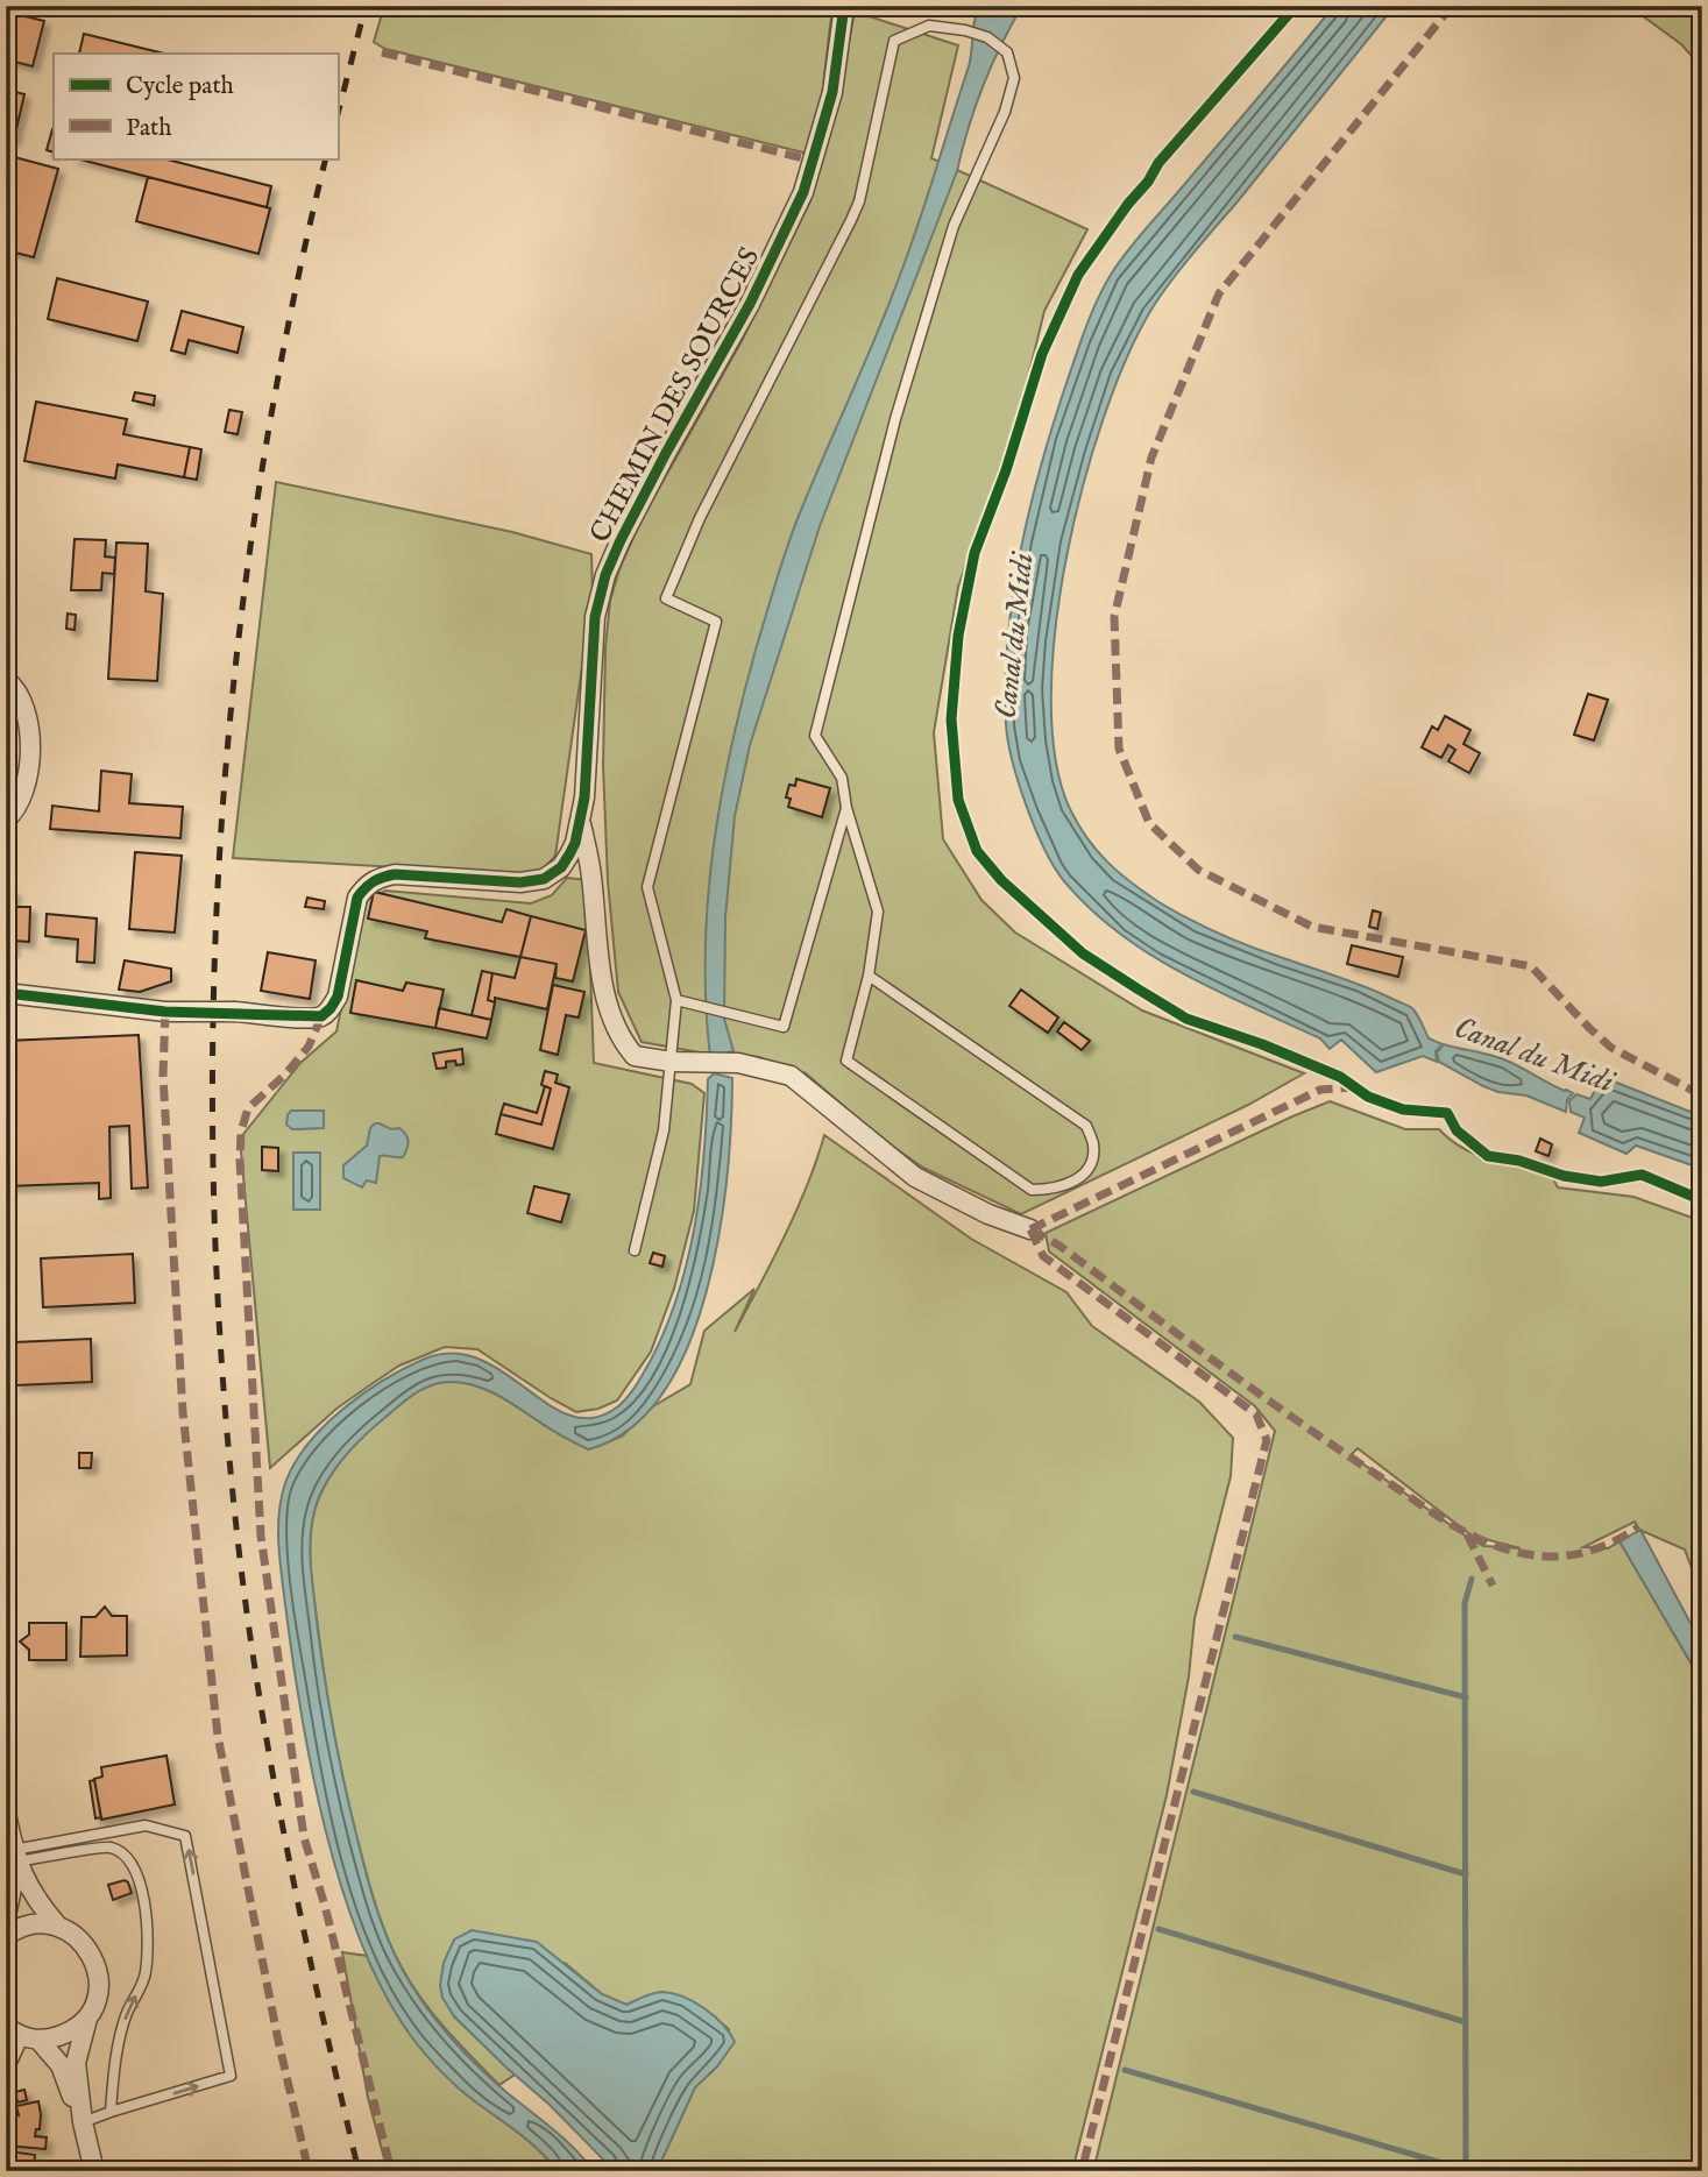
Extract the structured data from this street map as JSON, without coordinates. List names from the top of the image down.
{
  "streets": {
    "street": ["CHEMIN DES SOURCES"]
  },
  "water": ["Canal du Midi"],
  "legend": ["Cycle path", "Path"]
}
